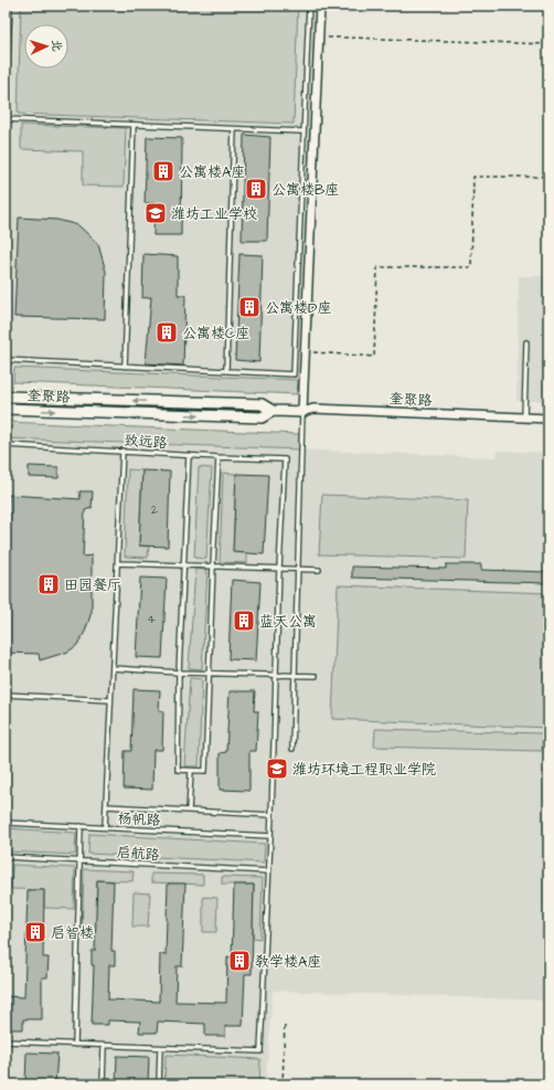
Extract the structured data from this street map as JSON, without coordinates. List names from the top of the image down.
{
  "streets": {
    "street": ["奎聚路"],
    "lane": ["致远路", "杨帆路", "启航路"]
  },
  "places": {
    "building": [
      "公寓楼A座",
      "公寓楼B座",
      "公寓楼D座",
      "公寓楼C座",
      "田园餐厅",
      "蓝天公寓",
      "启智楼",
      "教学楼A座"
    ],
    "school or university": ["潍坊工业学校", "潍坊环境工程职业学院"]
  },
  "house_numbers": ["2", "4"],
  "north": "right"
}
